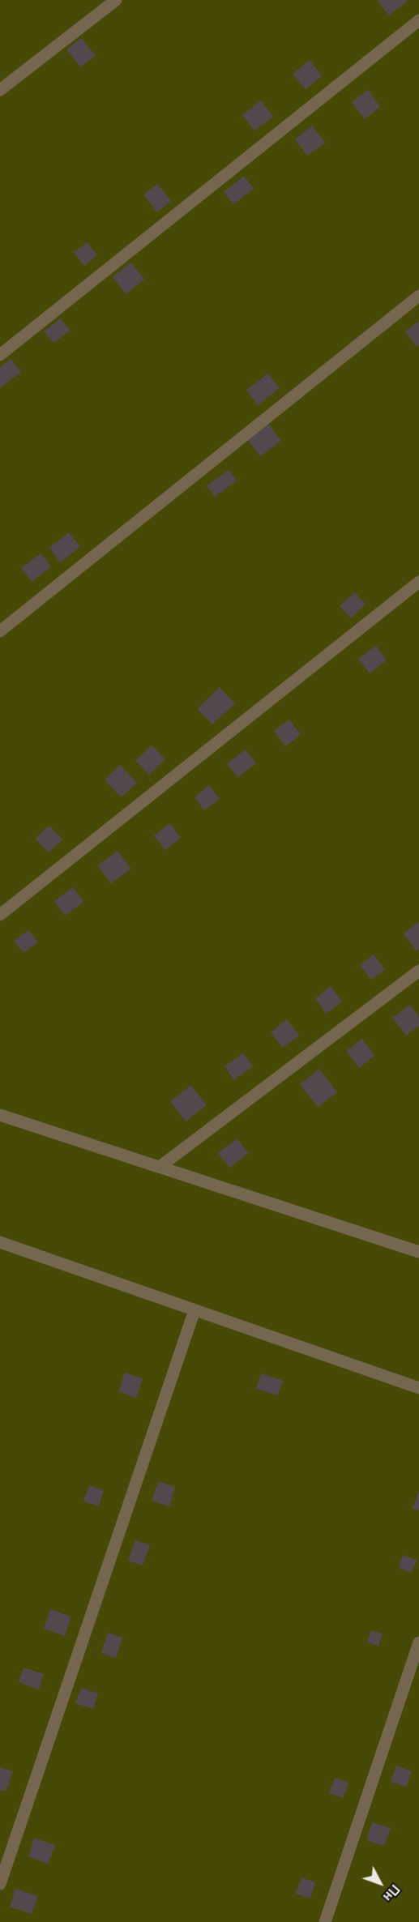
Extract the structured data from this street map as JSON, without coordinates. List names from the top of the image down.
{
  "north": "bottom right"
}
